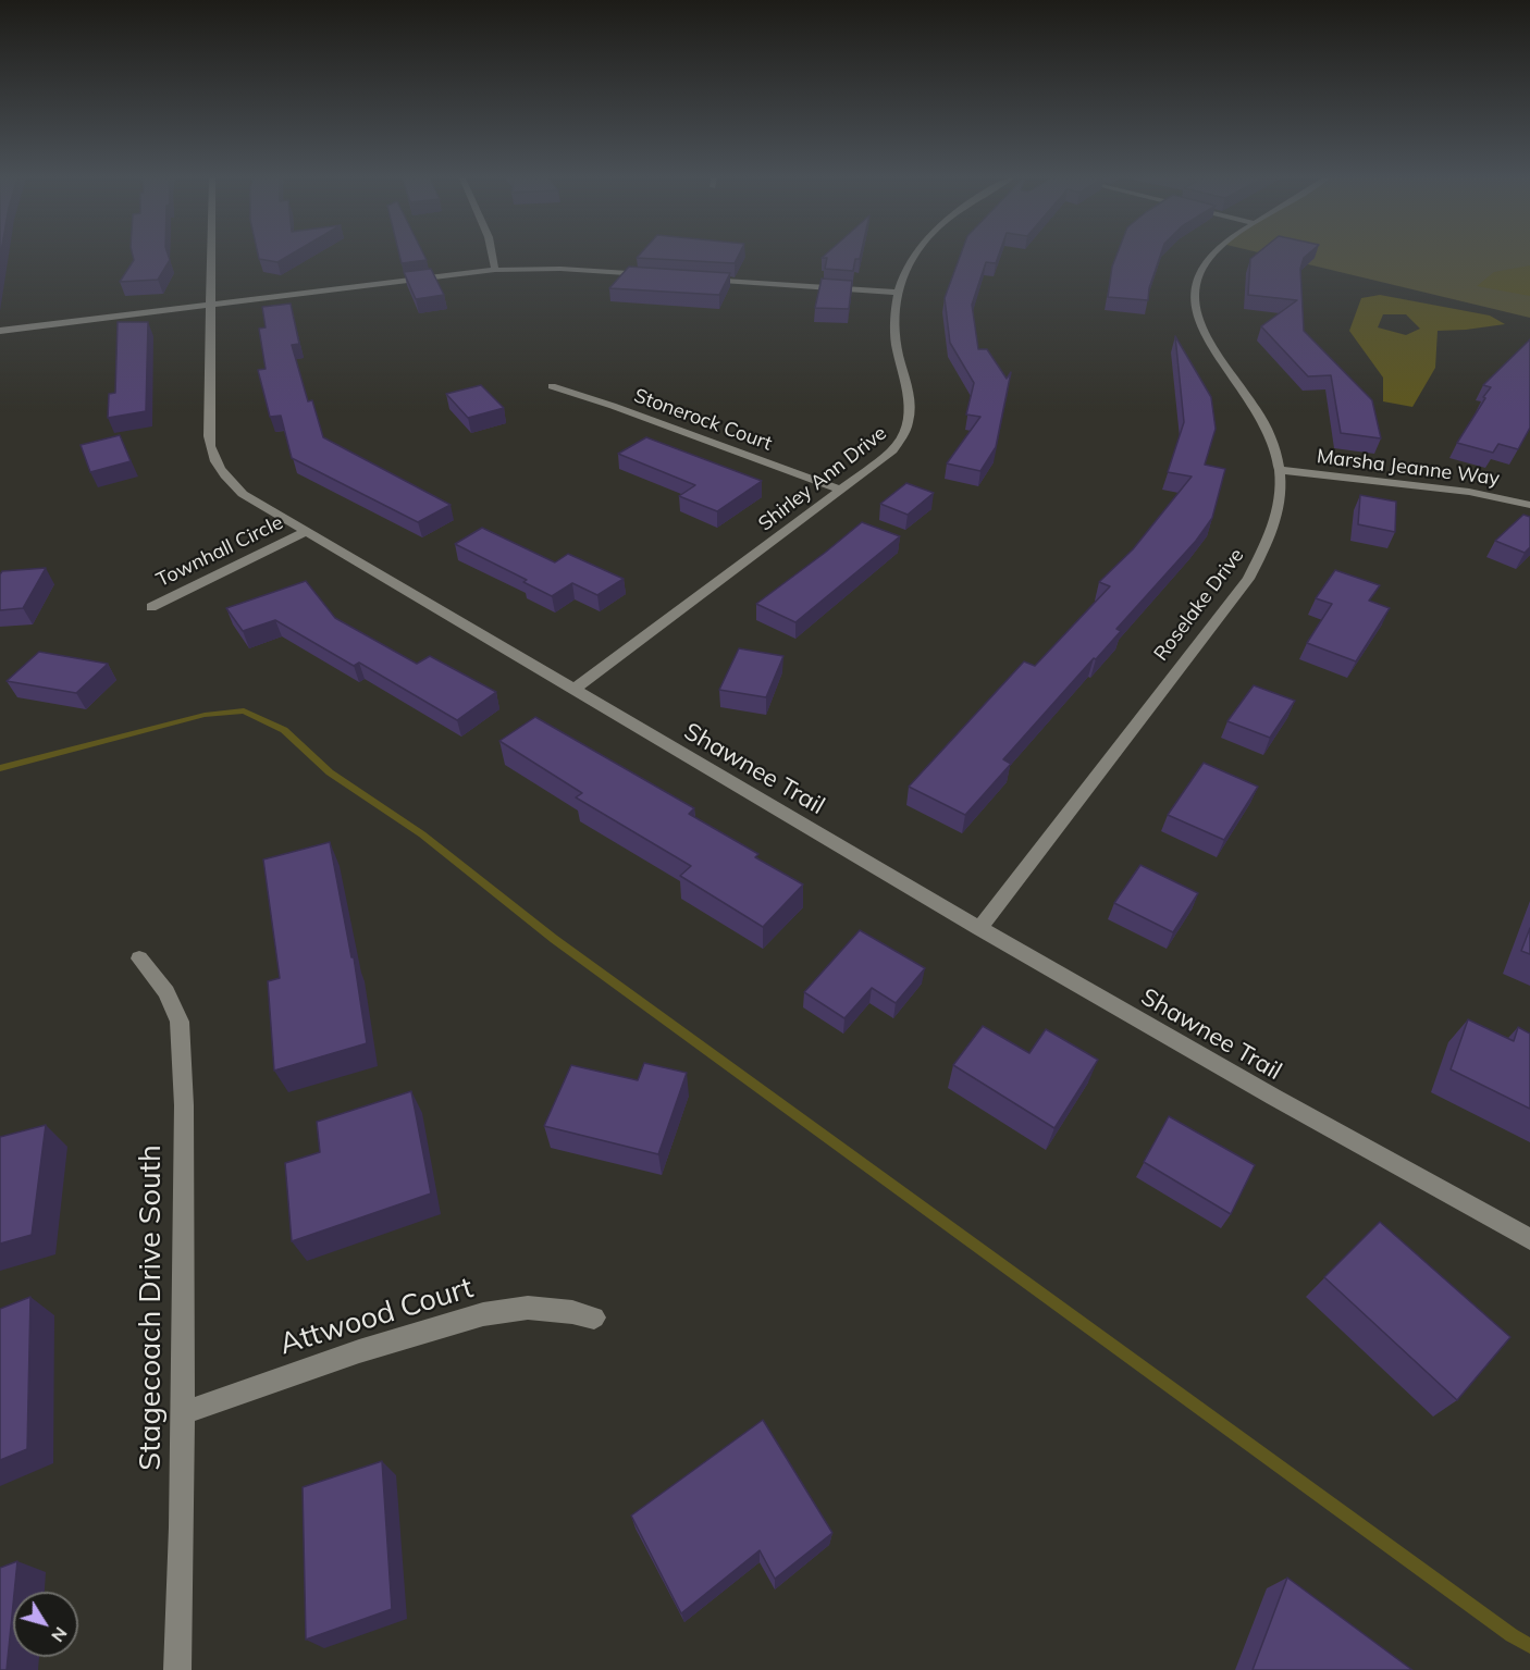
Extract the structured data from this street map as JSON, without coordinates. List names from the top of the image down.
{
  "streets": {
    "street": [
      "Stonerock Court",
      "Marsha Jeanne Way",
      "Shirley Ann Drive",
      "Townhall Circle",
      "Roselake Drive",
      "Shawnee Trail",
      "Stagecoach Drive South",
      "Attwood Court"
    ]
  },
  "crossings": [
    ["Stonerock Court", "Shirley Ann Drive"],
    ["Marsha Jeanne Way", "Roselake Drive"],
    ["Shirley Ann Drive", "Shawnee Trail"],
    ["Townhall Circle", "Shawnee Trail"],
    ["Roselake Drive", "Shawnee Trail"],
    ["Stagecoach Drive South", "Attwood Court"]
  ],
  "north": "bottom right"
}
